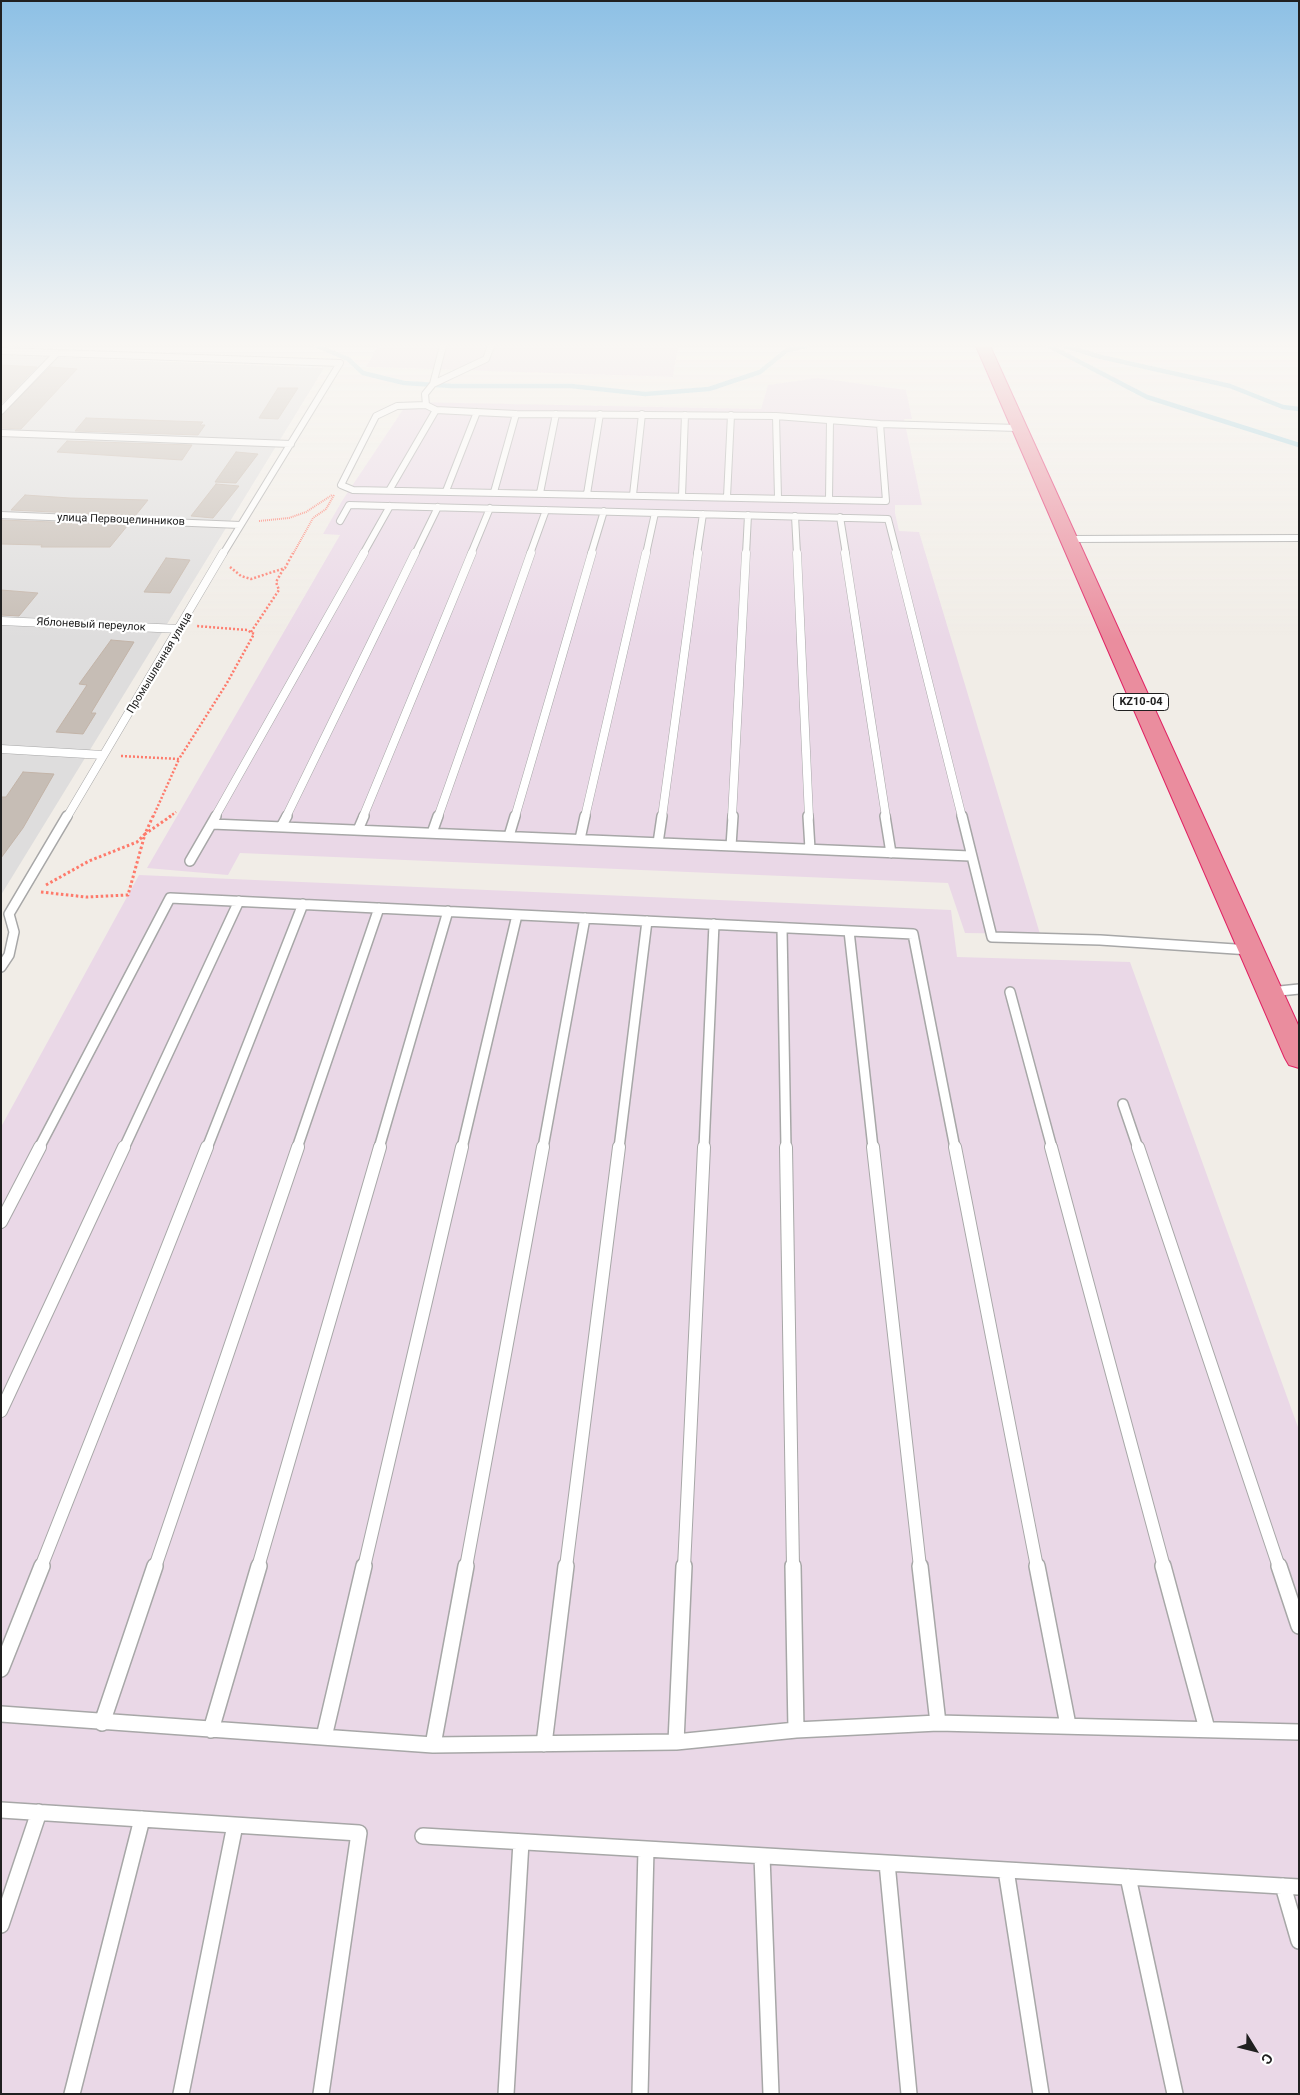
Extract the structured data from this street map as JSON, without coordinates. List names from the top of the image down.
{
  "streets": {
    "highway": ["KZ10-04"],
    "lane": ["улица Первоцелинников", "Яблоневый переулок", "Промышленная улица"]
  },
  "crossings": [
    ["улица Первоцелинников", "Промышленная улица"],
    ["Яблоневый переулок", "Промышленная улица"]
  ],
  "north": "bottom right"
}
